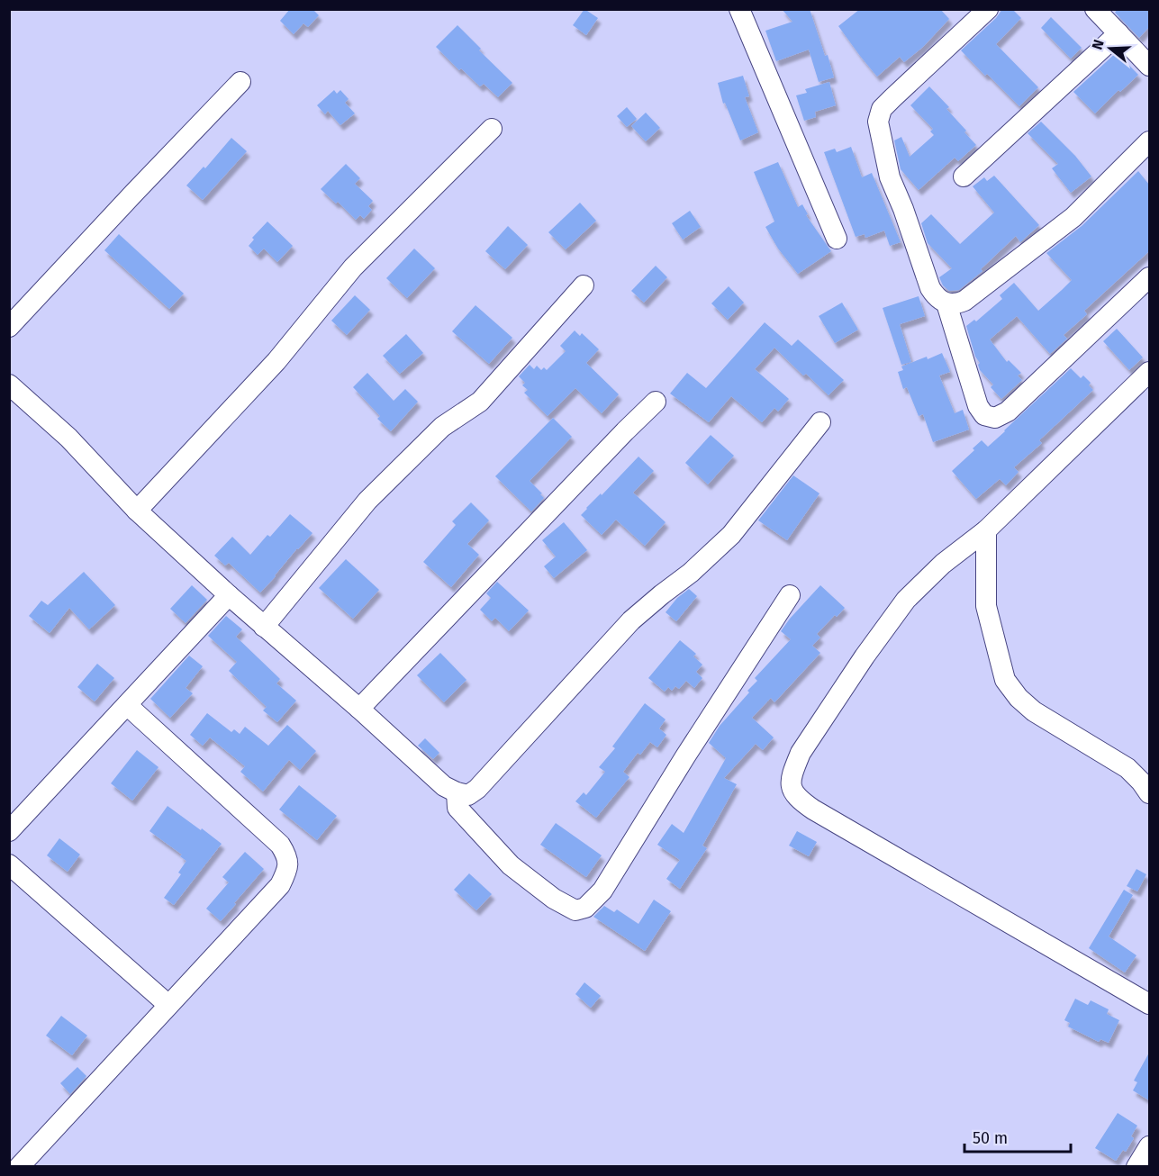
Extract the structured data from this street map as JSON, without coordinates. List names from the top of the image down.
{
  "scale_bar": "50 m",
  "north": "left"
}
